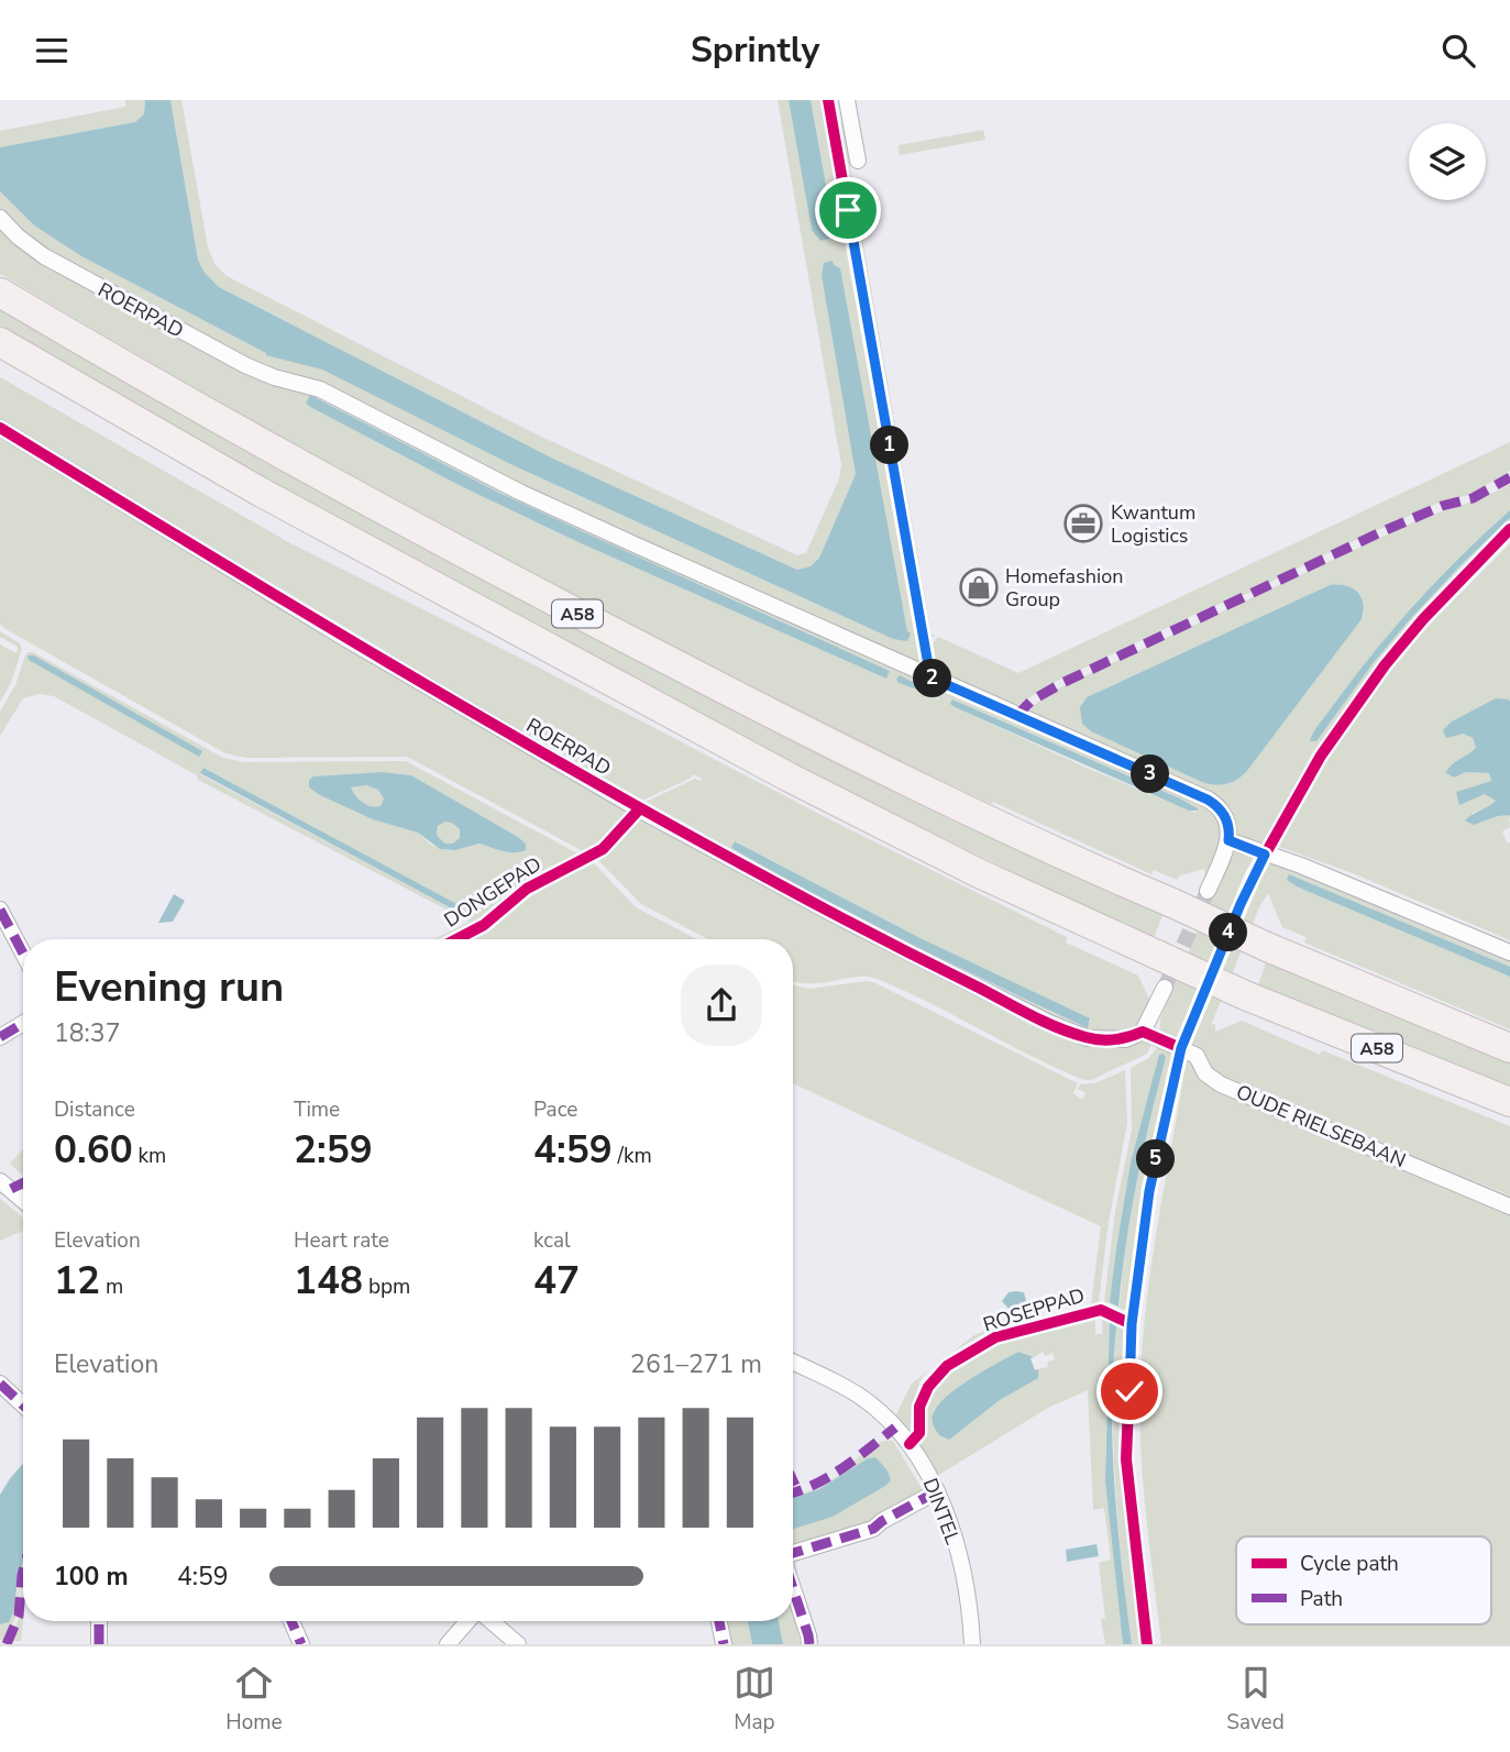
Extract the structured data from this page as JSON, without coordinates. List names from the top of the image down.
{
  "streets": {
    "highway": ["A58"],
    "street": ["ROERPAD", "OUDE RIELSEBAAN", "DINTEL"],
    "cycle path": ["DONGEPAD", "ROSEPPAD"]
  },
  "crossings": [
    ["ROERPAD", "OUDE RIELSEBAAN"]
  ],
  "places": {
    "office": ["Kwantum Logistics"],
    "shop": ["Homefashion Group"]
  },
  "legend": ["Cycle path", "Path"],
  "page": {
    "header": "Sprintly",
    "pins": [
      "1",
      "2",
      "3",
      "4",
      "5"
    ],
    "heading": ["Evening run", "18:37"],
    "stats": [
      ["Distance", "0.60 km"],
      ["Time", "2:59"],
      ["Pace", "4:59 /km"],
      ["Elevation", "12 m"],
      ["Heart rate", "148 bpm"],
      ["kcal", "47"]
    ],
    "chart": ["Elevation", "261–271 m"],
    "list": [
      {
        "name": "100 m",
        "note": "4:59"
      }
    ],
    "tabs": ["Home", "Map", "Saved"]
  }
}
